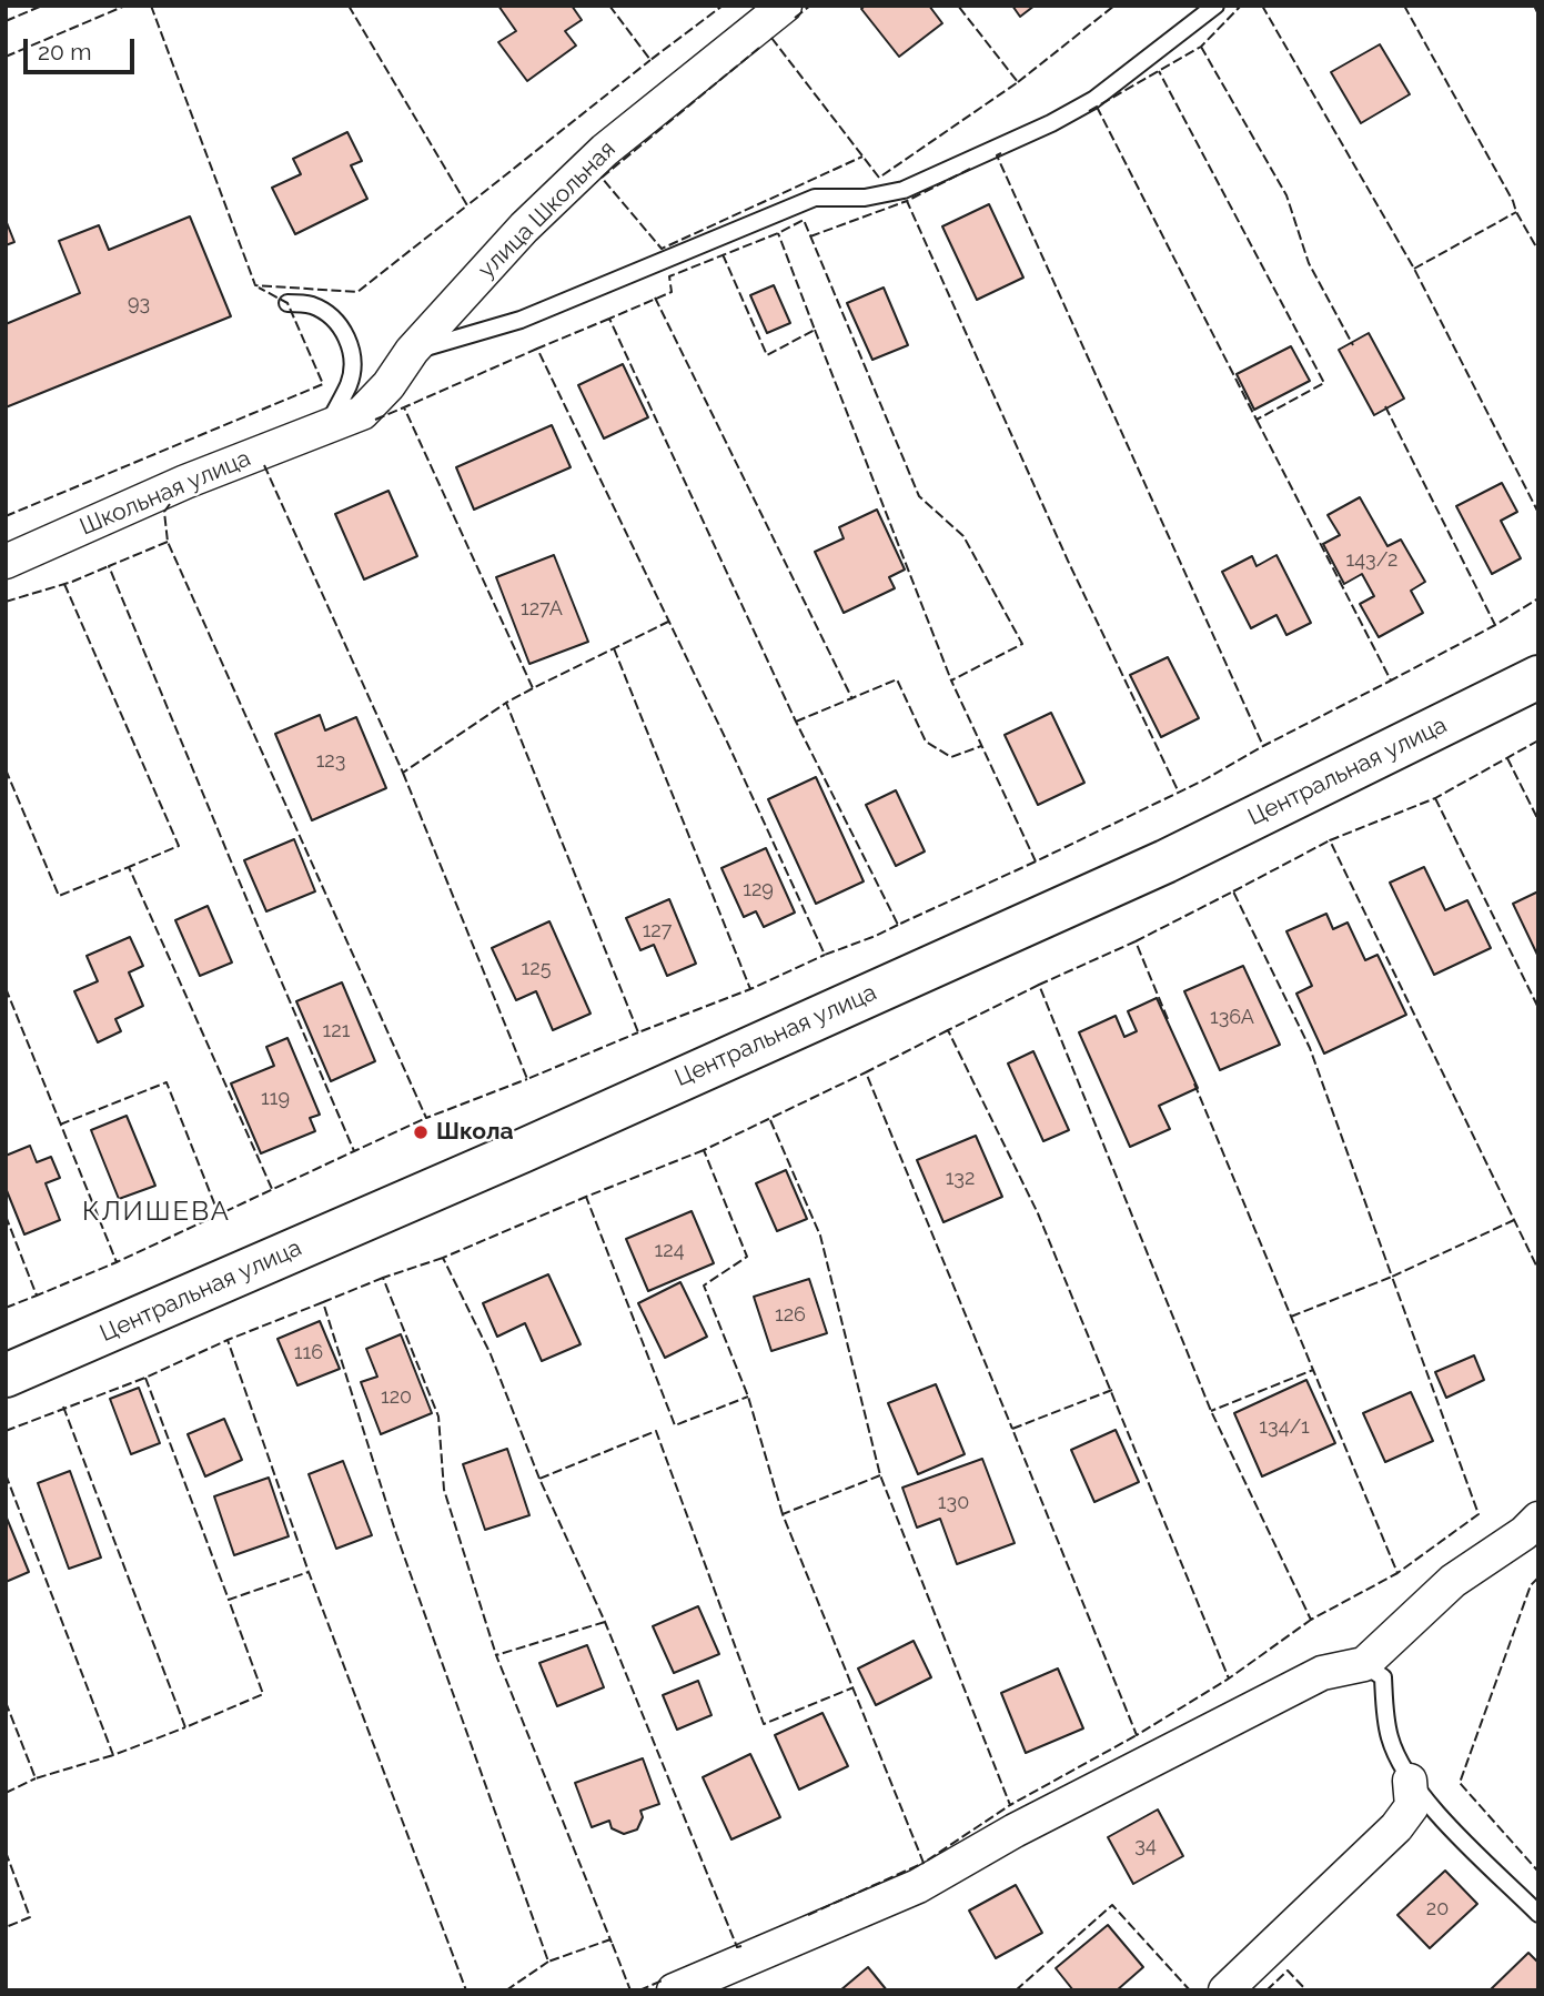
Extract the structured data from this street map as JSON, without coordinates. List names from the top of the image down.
{
  "streets": {
    "main road": ["Центральная улица"],
    "street": ["улица Школьная", "Школьная улица"]
  },
  "crossings": [
    ["улица Школьная", "Школьная улица"]
  ],
  "districts": ["КЛИШЕВА"],
  "places": ["Школа"],
  "house_numbers": [
    "93",
    "143/2",
    "127А",
    "123",
    "129",
    "127",
    "125",
    "136А",
    "121",
    "119",
    "132",
    "124",
    "126",
    "116",
    "120",
    "134/1",
    "130",
    "34",
    "20"
  ],
  "scale_bar": "20 m"
}
